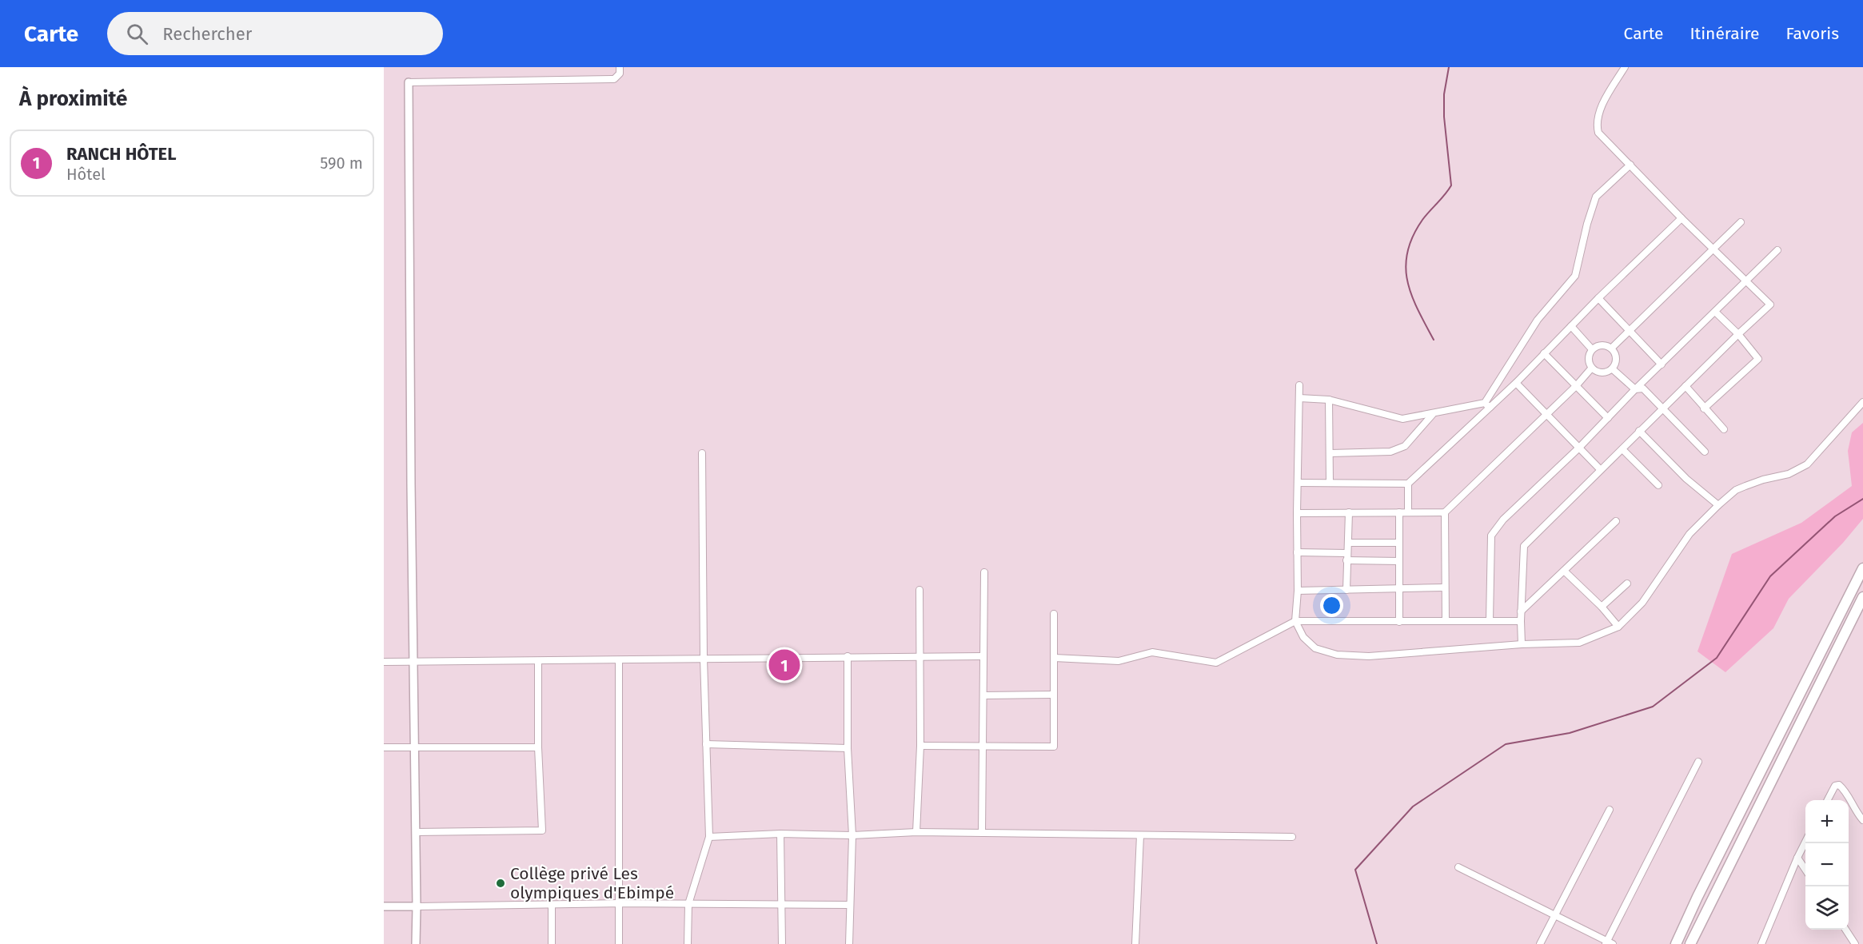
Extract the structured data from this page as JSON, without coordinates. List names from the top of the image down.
{
  "places": ["Collège privé Les olympiques d'Ebimpé"],
  "page": {
    "header": "Carte",
    "search": "Rechercher",
    "nav": ["Carte", "Itinéraire", "Favoris"],
    "heading": "À proximité",
    "list": [
      {
        "mark": "1",
        "name": "RANCH HÔTEL",
        "note": "Hôtel",
        "value": "590 m"
      }
    ],
    "pins": "1",
    "map_buttons": ["+", "−"]
  }
}
